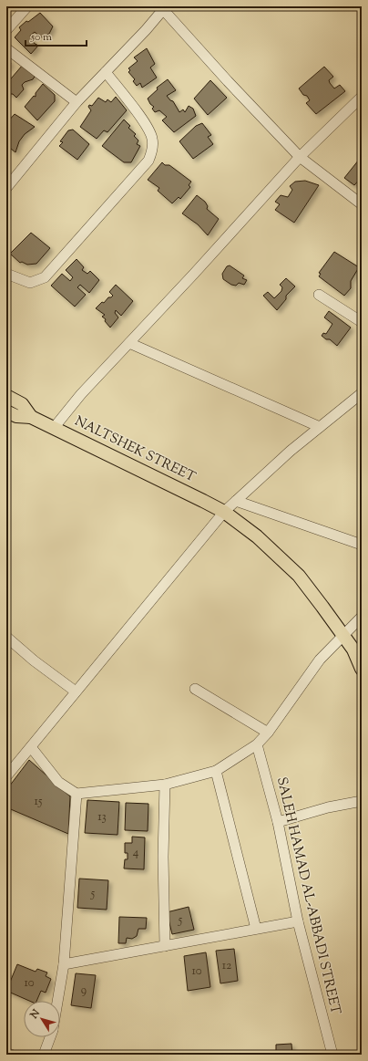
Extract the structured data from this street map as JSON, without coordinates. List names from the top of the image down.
{
  "streets": {
    "main road": ["NALTSHEK STREET"],
    "street": ["SALEH HAMAD AL-ABBADI STREET"]
  },
  "house_numbers": [
    "15",
    "13",
    "4",
    "5",
    "5",
    "12",
    "10",
    "10",
    "9"
  ],
  "scale_bar": "50 m",
  "north": "top left"
}
